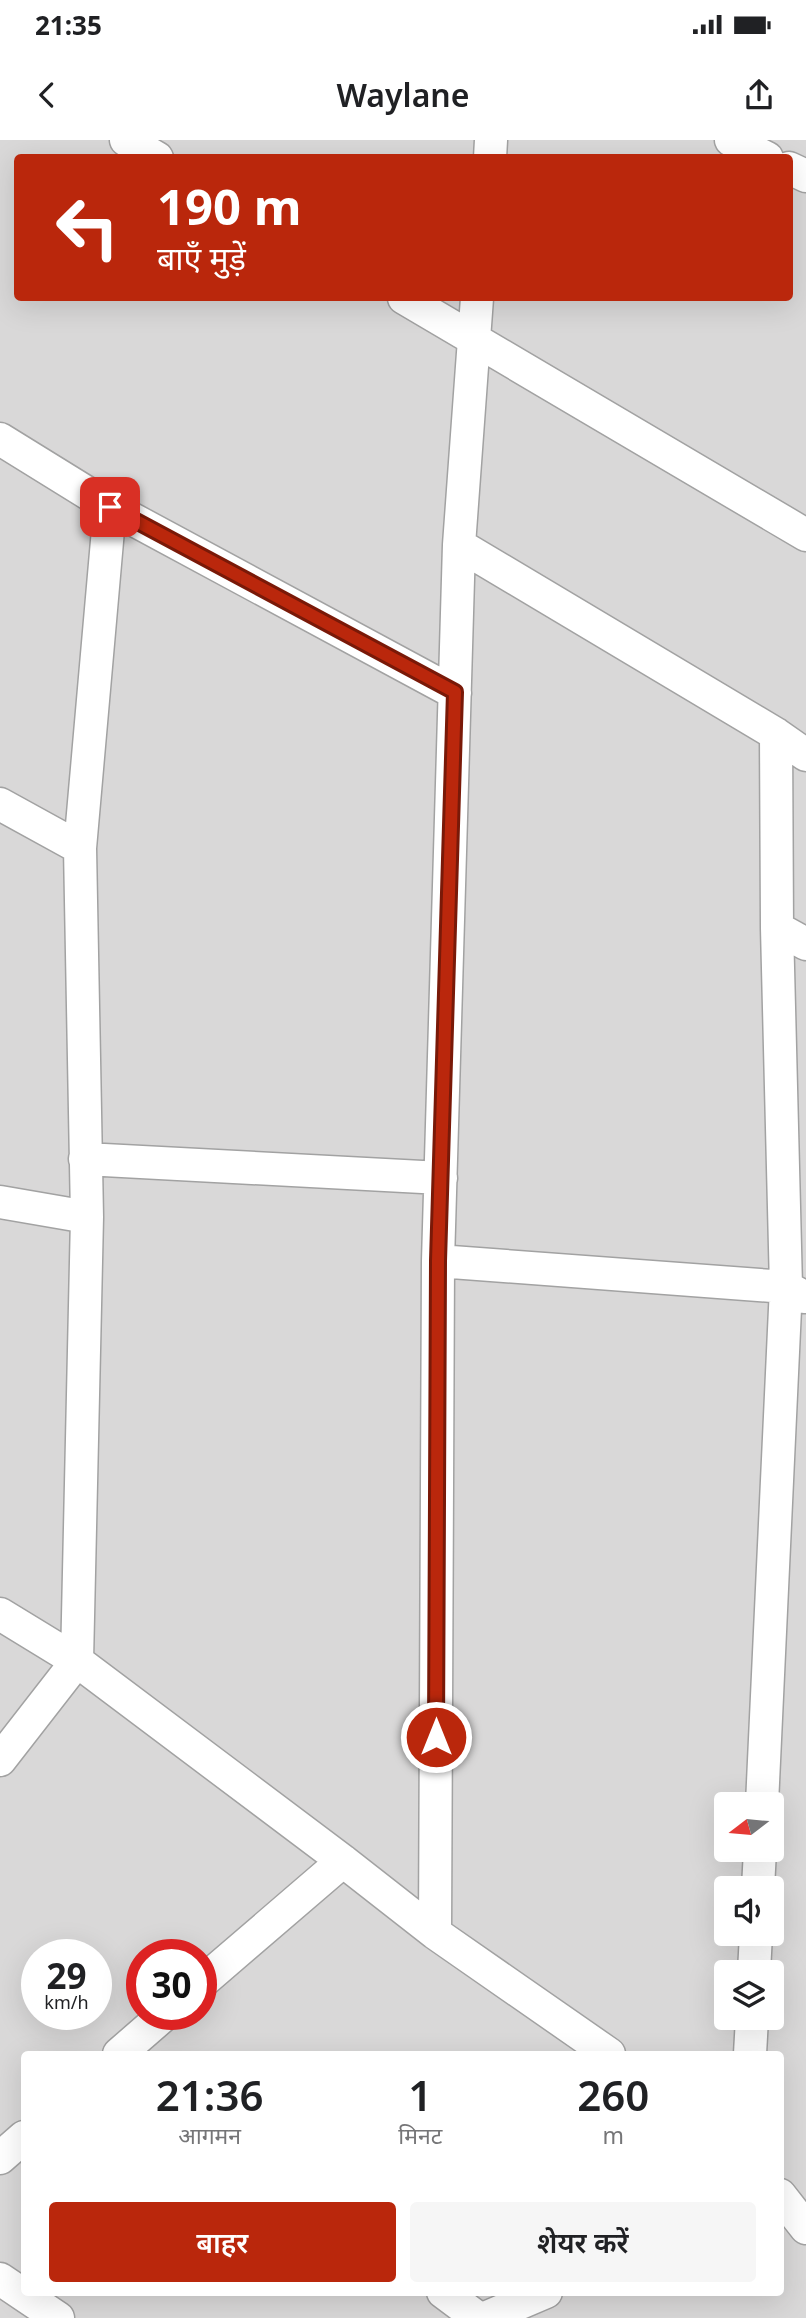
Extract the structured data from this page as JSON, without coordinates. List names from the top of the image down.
{
  "north": "left",
  "page": {
    "status": "21:35",
    "header": "Waylane",
    "turn": ["190 m", "बाएँ मुड़ें"],
    "speed": "29 km/h",
    "limit": "30",
    "eta": [
      "21:36",
      "आगमन",
      "1",
      "मिनट",
      "260",
      "m"
    ],
    "buttons": ["बाहर", "शेयर करें"]
  }
}
